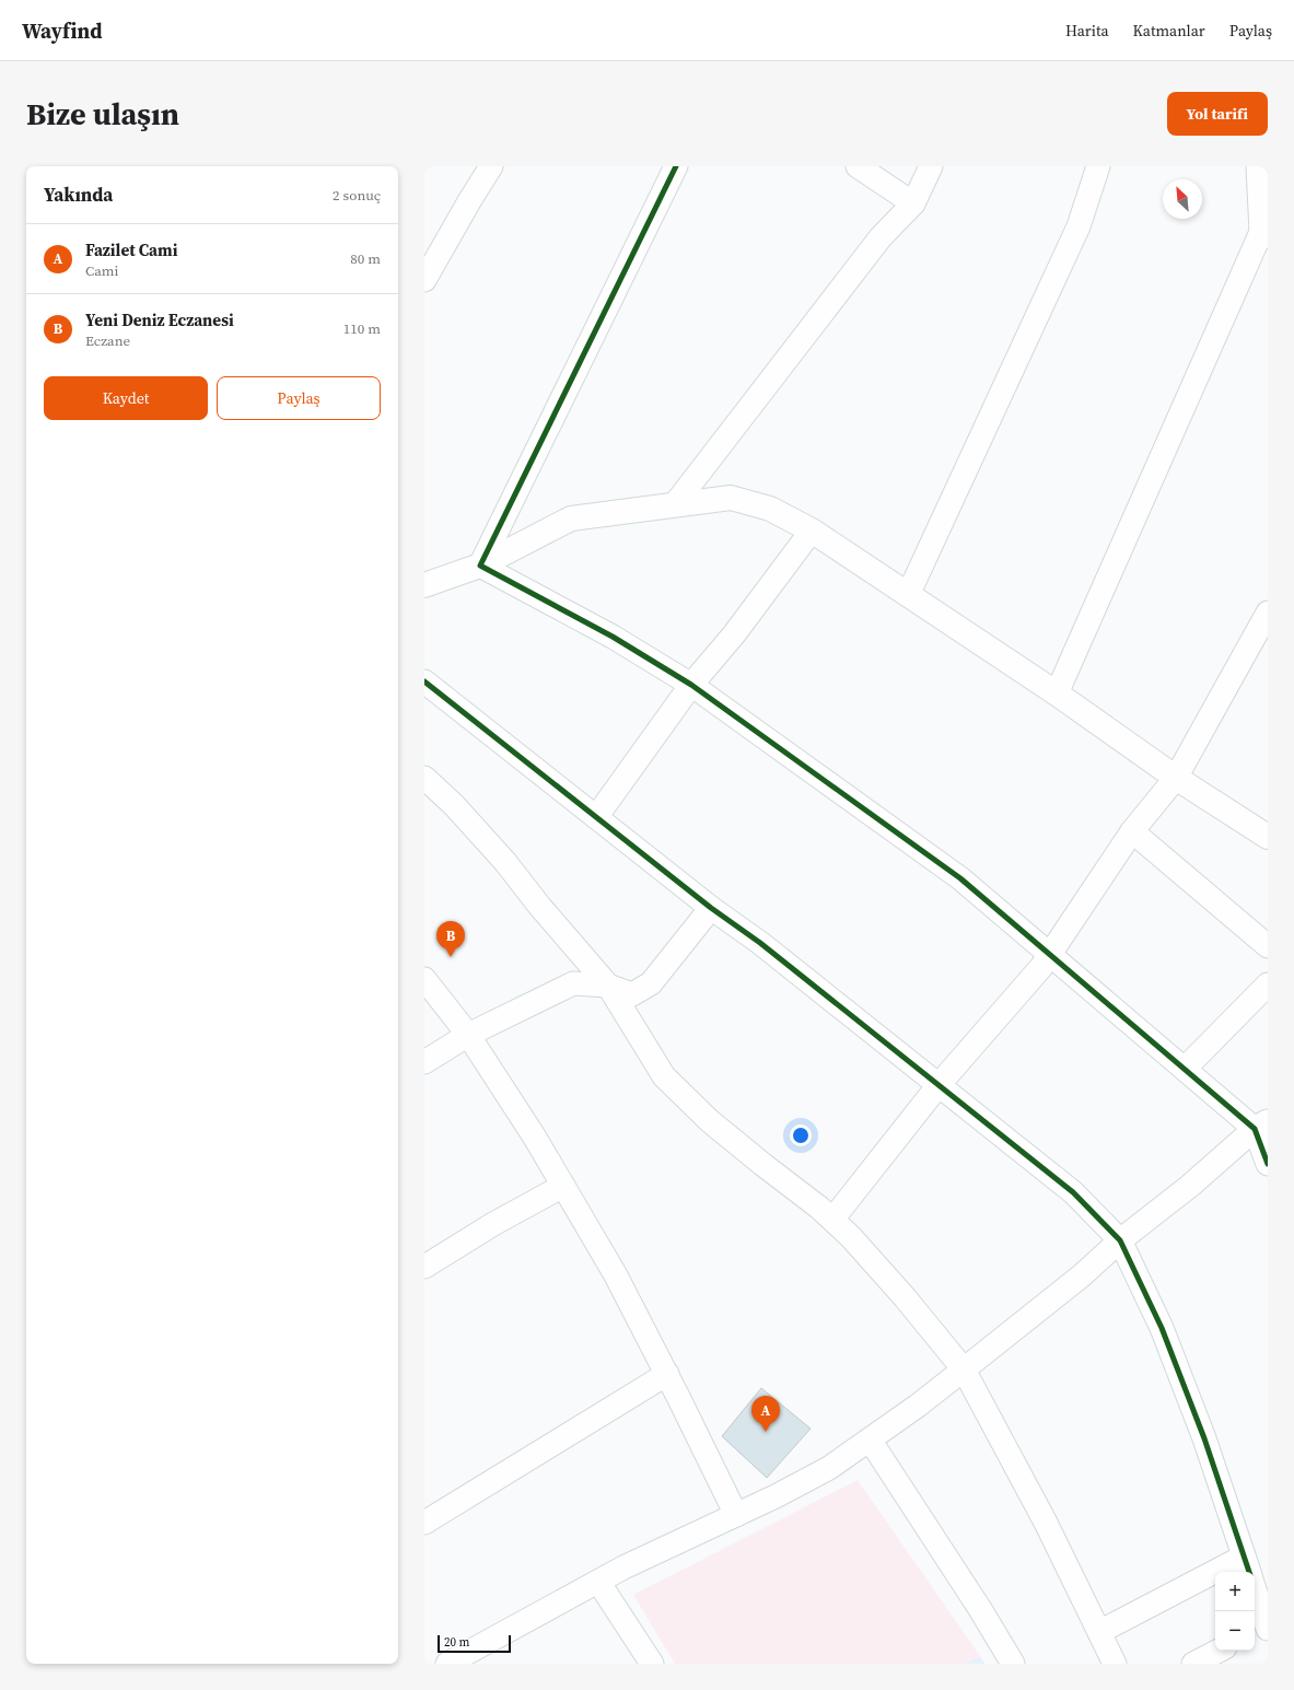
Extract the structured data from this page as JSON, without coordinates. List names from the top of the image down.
{
  "scale_bar": "20 m",
  "north": "top left",
  "page": {
    "header": "Wayfind",
    "nav": ["Harita", "Katmanlar", "Paylaş"],
    "buttons": [
      "Yol tarifi",
      ["Kaydet", "Paylaş"]
    ],
    "title": "Bize ulaşın",
    "heading": ["Yakında", "2 sonuç"],
    "list": [
      {
        "mark": "A",
        "name": "Fazilet Cami",
        "note": "Cami",
        "value": "80 m"
      },
      {
        "mark": "B",
        "name": "Yeni Deniz Eczanesi",
        "note": "Eczane",
        "value": "110 m"
      }
    ],
    "pins": ["B", "A"],
    "map_buttons": ["+", "−"],
    "scale": "20 m"
  }
}
